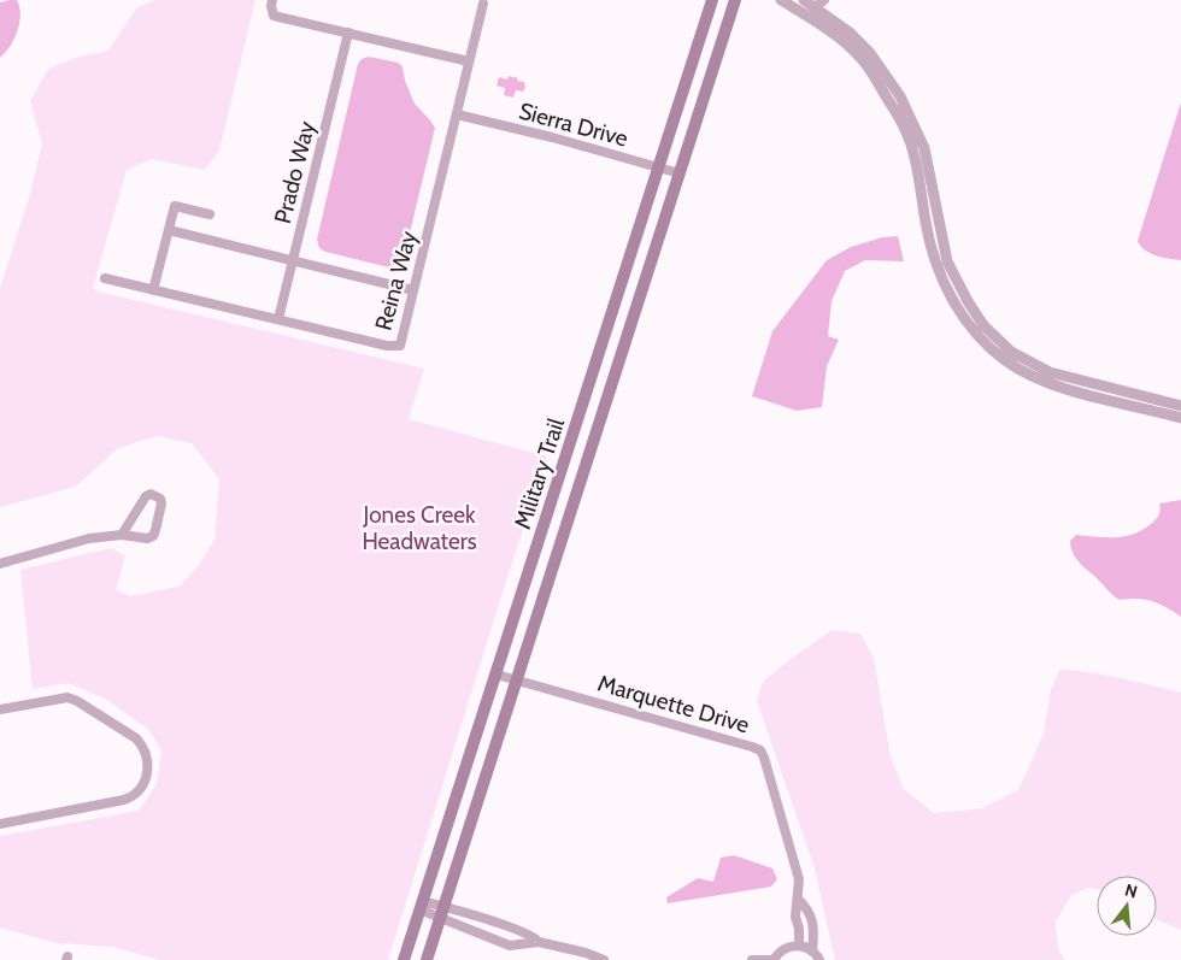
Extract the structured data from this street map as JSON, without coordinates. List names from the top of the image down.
{
  "streets": {
    "main road": ["Military Trail"],
    "street": [
      "Sierra Drive",
      "Prado Way",
      "Reina Way",
      "Marquette Drive"
    ]
  },
  "crossings": [
    ["Sierra Drive", "Reina Way"],
    ["Sierra Drive", "Military Trail"],
    ["Prado Way", "Reina Way"],
    ["Military Trail", "Marquette Drive"]
  ],
  "parks": ["Jones Creek Headwaters"],
  "north": "top"
}
